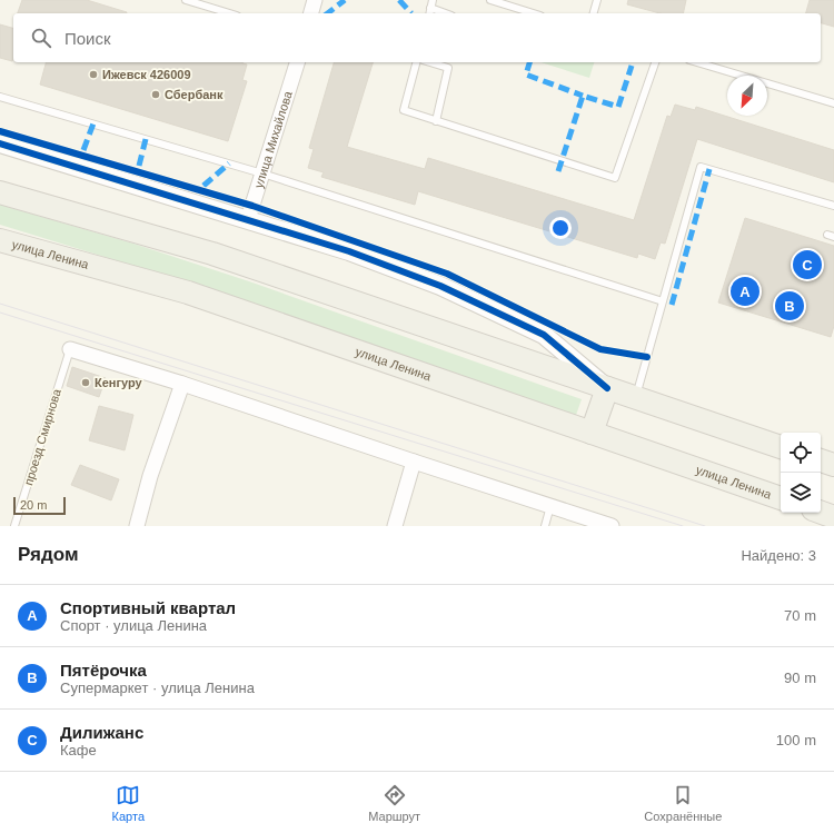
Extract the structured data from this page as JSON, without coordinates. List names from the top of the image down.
{
  "streets": {
    "main road": ["улица Ленина"],
    "street": ["улица Михайлова"],
    "lane": ["проезд Смирнова"]
  },
  "places": ["Ижевск 426009", "Сбербанк", "Кенгуру"],
  "scale_bar": "20 m",
  "north": "bottom left",
  "page": {
    "search": "Поиск",
    "pins": ["C", "A", "B"],
    "scale": "20 m",
    "heading": ["Рядом", "Найдено: 3"],
    "list": [
      {
        "mark": "A",
        "name": "Спортивный квартал",
        "note": "Спорт · улица Ленина",
        "value": "70 m"
      },
      {
        "mark": "B",
        "name": "Пятёрочка",
        "note": "Супермаркет · улица Ленина",
        "value": "90 m"
      },
      {
        "mark": "C",
        "name": "Дилижанс",
        "note": "Кафе",
        "value": "100 m"
      }
    ],
    "nav": ["Карта", "Маршрут", "Сохранённые"]
  }
}
